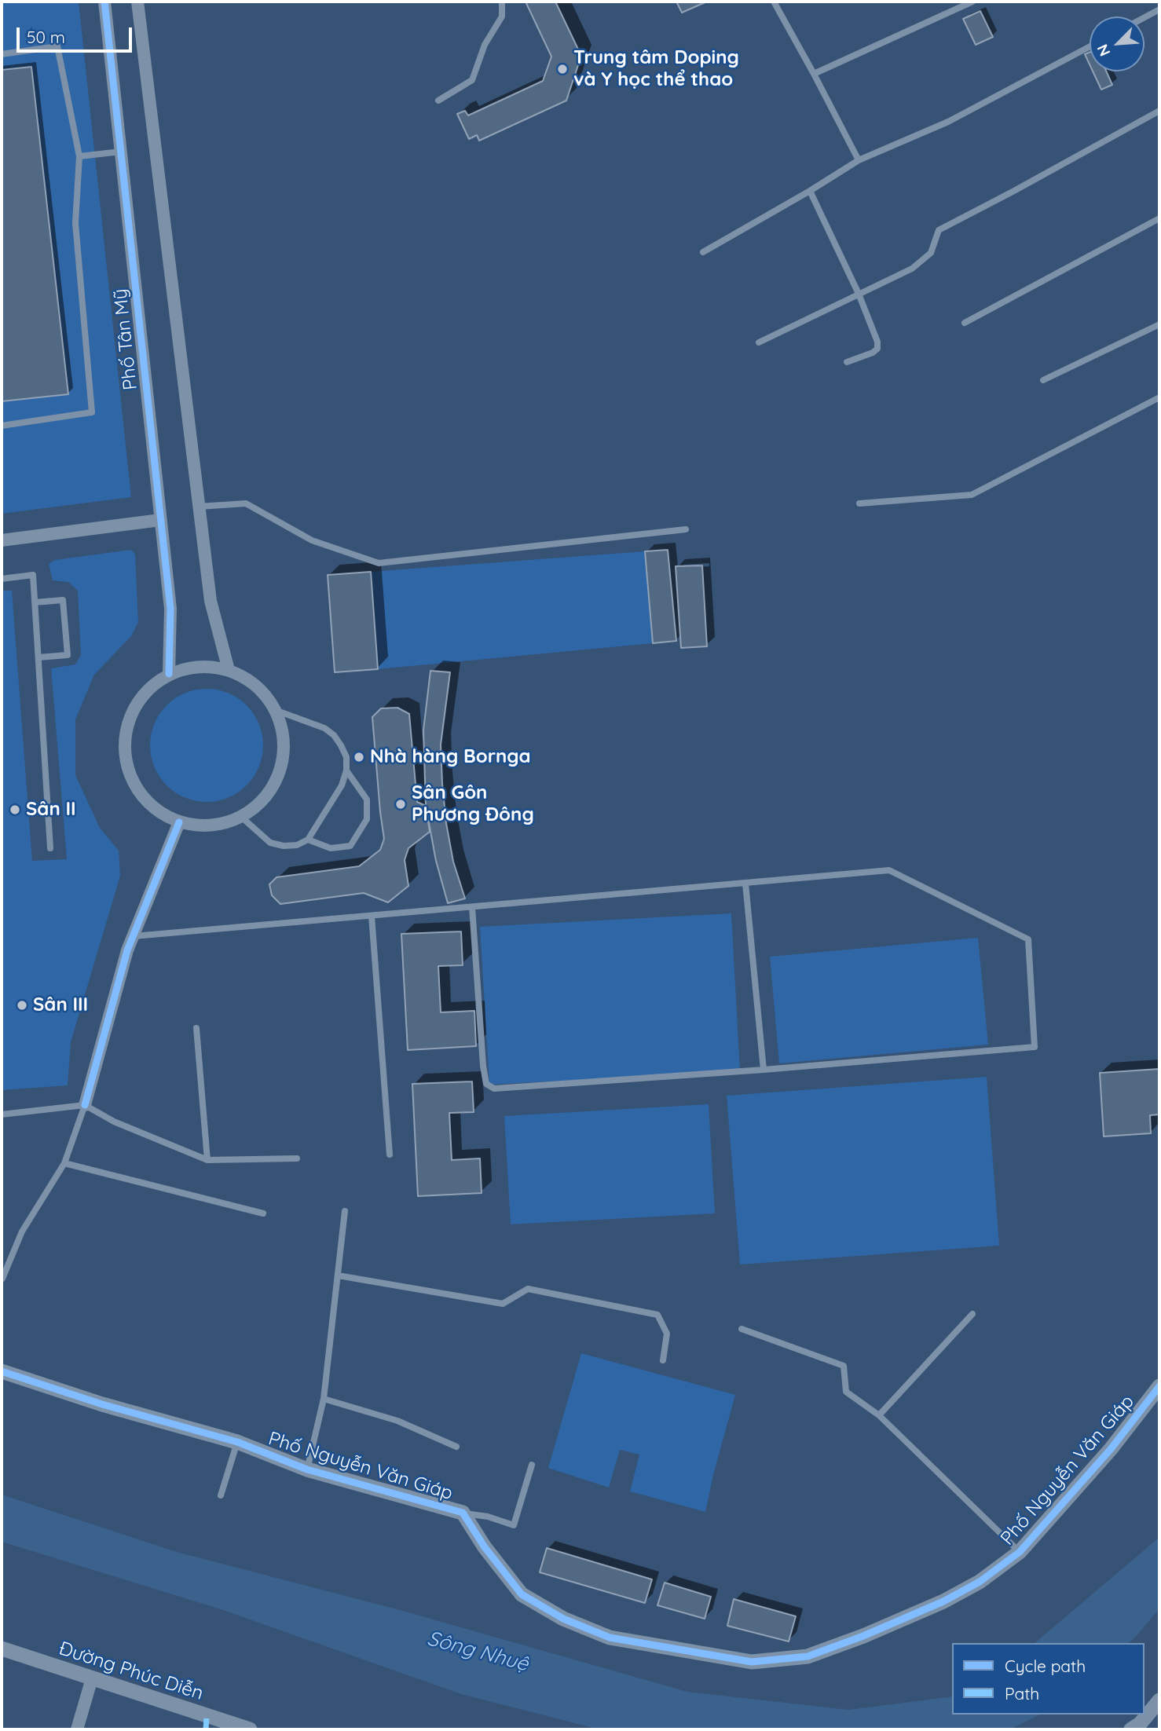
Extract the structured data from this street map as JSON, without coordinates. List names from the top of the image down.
{
  "streets": {
    "street": ["Phố Tân Mỹ", "Phố Nguyễn Văn Giáp", "Đường Phúc Diễn"]
  },
  "water": ["Sông Nhuệ"],
  "places": [
    "Trung tâm Doping và Y học thể thao",
    "Nhà hàng Bornga",
    "Sân Gôn Phương Đông",
    "Sân II",
    "Sân III"
  ],
  "legend": ["Cycle path", "Path"],
  "scale_bar": "50 m",
  "north": "bottom left"
}
